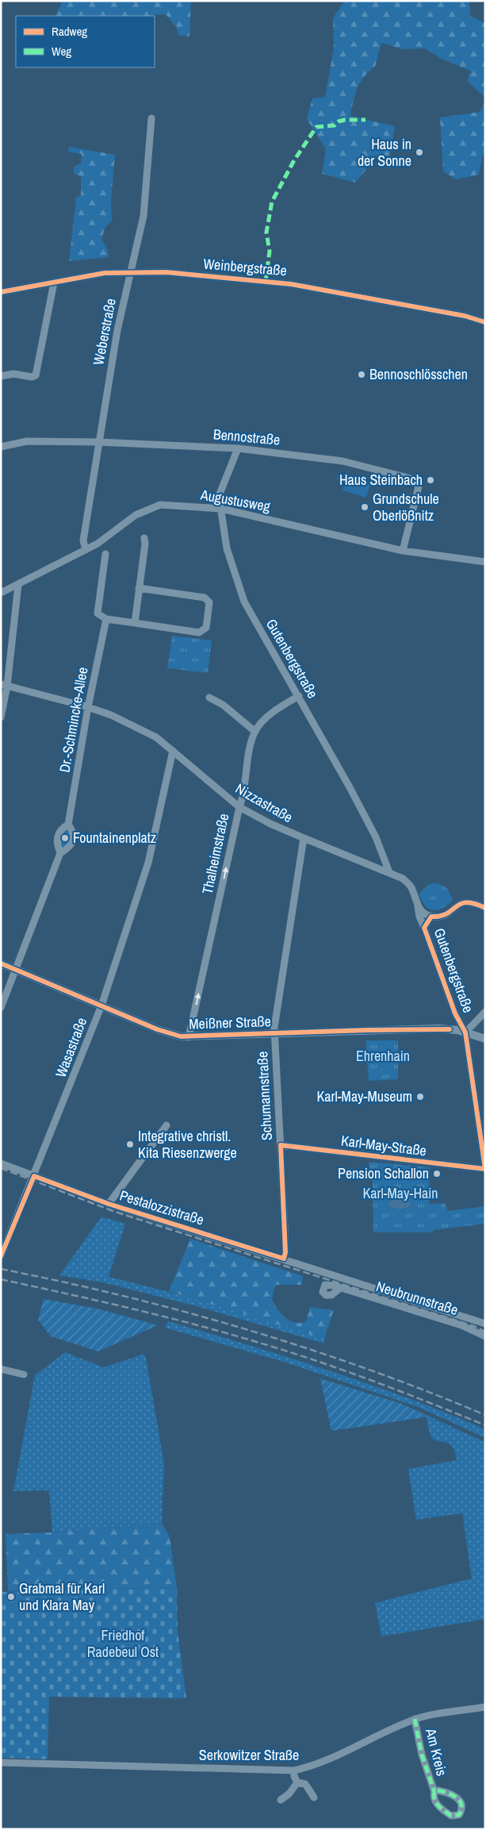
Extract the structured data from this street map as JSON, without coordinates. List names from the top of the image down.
{
  "streets": {
    "main road": ["Meißner Straße"],
    "street": [
      "Weinbergstraße",
      "Weberstraße",
      "Bennostraße",
      "Augustusweg",
      "Gutenbergstraße",
      "Dr.-Schmincke-Allee",
      "Nizzastraße",
      "Thalheimstraße",
      "Wasastraße",
      "Schumannstraße",
      "Karl-May-Straße",
      "Pestalozzistraße",
      "Neubrunnstraße",
      "Am Kreis",
      "Serkowitzer Straße"
    ]
  },
  "crossings": [
    ["Weinbergstraße", "Weberstraße"],
    ["Weberstraße", "Bennostraße"],
    ["Weberstraße", "Augustusweg"],
    ["Bennostraße", "Augustusweg"],
    ["Bennostraße", "Gutenbergstraße"],
    ["Augustusweg", "Gutenbergstraße"],
    ["Gutenbergstraße", "Nizzastraße"],
    ["Gutenbergstraße", "Thalheimstraße"],
    ["Gutenbergstraße", "Meißner Straße"],
    ["Dr.-Schmincke-Allee", "Nizzastraße"],
    ["Dr.-Schmincke-Allee", "Meißner Straße"],
    ["Nizzastraße", "Thalheimstraße"],
    ["Nizzastraße", "Wasastraße"],
    ["Nizzastraße", "Schumannstraße"],
    ["Thalheimstraße", "Meißner Straße"],
    ["Meißner Straße", "Wasastraße"],
    ["Meißner Straße", "Schumannstraße"],
    ["Wasastraße", "Pestalozzistraße"],
    ["Schumannstraße", "Karl-May-Straße"],
    ["Schumannstraße", "Pestalozzistraße"],
    ["Am Kreis", "Serkowitzer Straße"]
  ],
  "one_way": ["Thalheimstraße"],
  "parks": ["Ehrenhain", "Karl-May-Hain", "Friedhof Radebeul Ost"],
  "places": [
    "Haus in der Sonne",
    "Bennoschlösschen",
    "Haus Steinbach",
    "Grundschule Oberlößnitz",
    "Fountainenplatz",
    "Karl-May-Museum",
    "Integrative christl. Kita Riesenzwerge",
    "Pension Schallon",
    "Grabmal für Karl und Klara May"
  ],
  "legend": ["Radweg", "Weg"]
}
